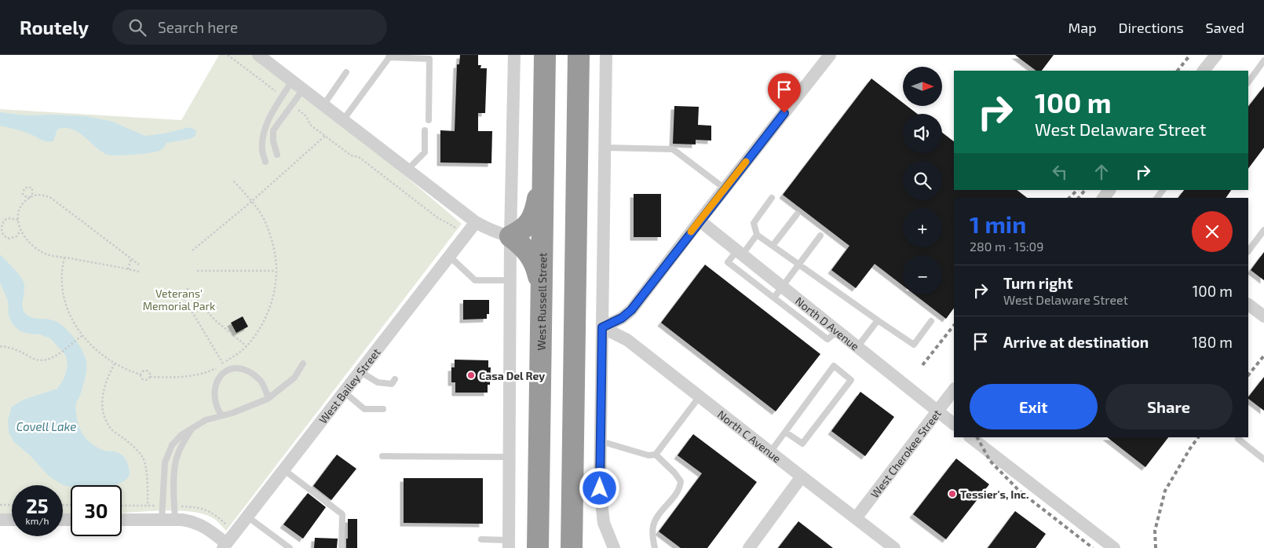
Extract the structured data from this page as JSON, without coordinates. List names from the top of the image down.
{
  "streets": {
    "highway": ["West Russell Street"],
    "street": [
      "North D Avenue",
      "West Bailey Street",
      "North C Avenue",
      "West Cherokee Street"
    ]
  },
  "crossings": [
    ["North D Avenue", "West Cherokee Street"],
    ["North C Avenue", "West Cherokee Street"]
  ],
  "water": ["Covell Lake"],
  "parks": ["Veterans' Memorial Park"],
  "places": ["Casa Del Rey", "Tessier's, Inc."],
  "north": "right",
  "page": {
    "header": "Routely",
    "search": "Search here",
    "nav": ["Map", "Directions", "Saved"],
    "map_buttons": ["+", "−"],
    "turn": ["100 m", "West Delaware Street"],
    "heading": ["1 min", "280 m · 15:09"],
    "list": [
      {
        "name": "Turn right",
        "note": "West Delaware Street",
        "value": "100 m"
      },
      {
        "name": "Arrive at destination",
        "value": "180 m"
      }
    ],
    "buttons": ["Exit", "Share"],
    "speed": "25 km/h",
    "limit": "30"
  }
}
